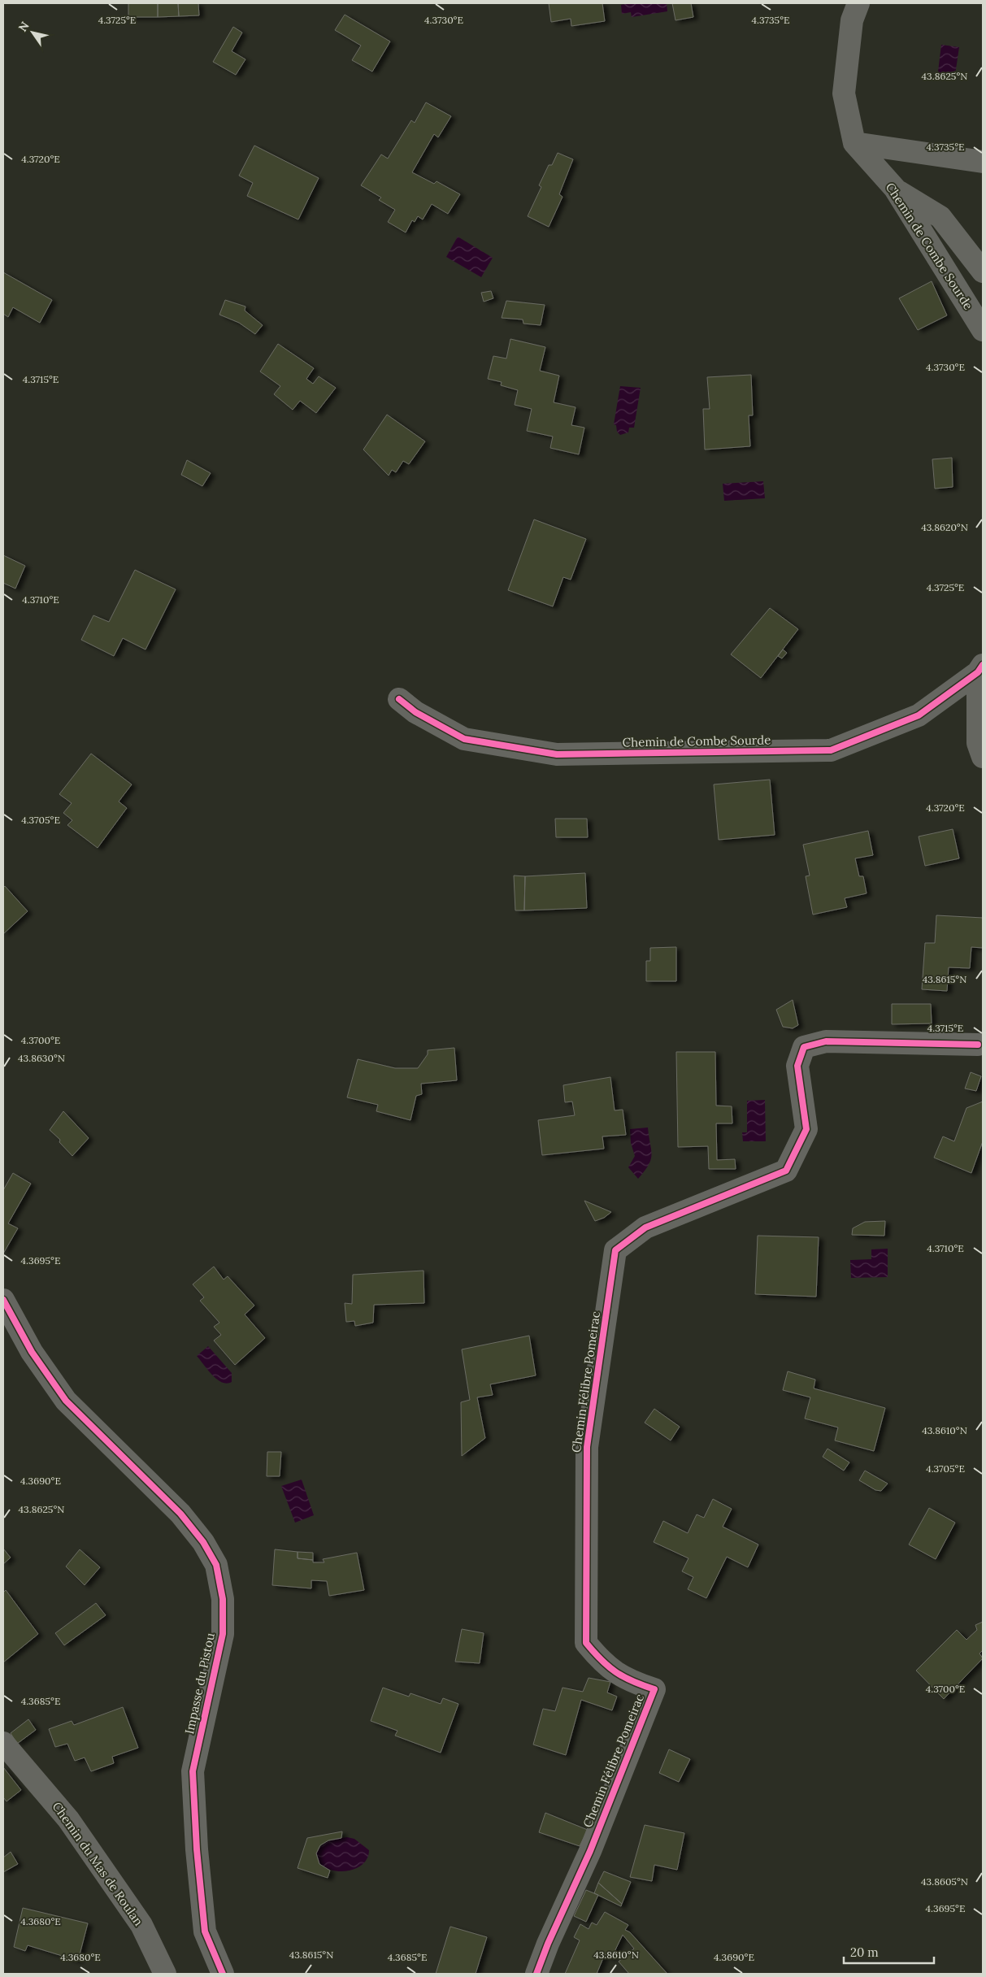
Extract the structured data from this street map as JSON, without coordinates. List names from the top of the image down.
{
  "streets": {
    "street": [
      "Chemin de Combe Sourde",
      "Chemin Félibre Pomeirac",
      "Impasse du Pistou",
      "Chemin du Mas de Roulan"
    ]
  },
  "scale_bar": "20 m",
  "north": "top left",
  "coordinates": [
    "4.3725°E",
    "4.3730°E",
    "4.3735°E",
    "43.8625°N",
    "4.3720°E",
    "4.3715°E",
    "43.8620°N",
    "4.3710°E",
    "4.3705°E",
    "43.8615°N",
    "4.3700°E",
    "43.8630°N",
    "4.3695°E",
    "43.8610°N",
    "4.3690°E",
    "4.3685°E",
    "43.8605°N",
    "4.3680°E"
  ]
}
